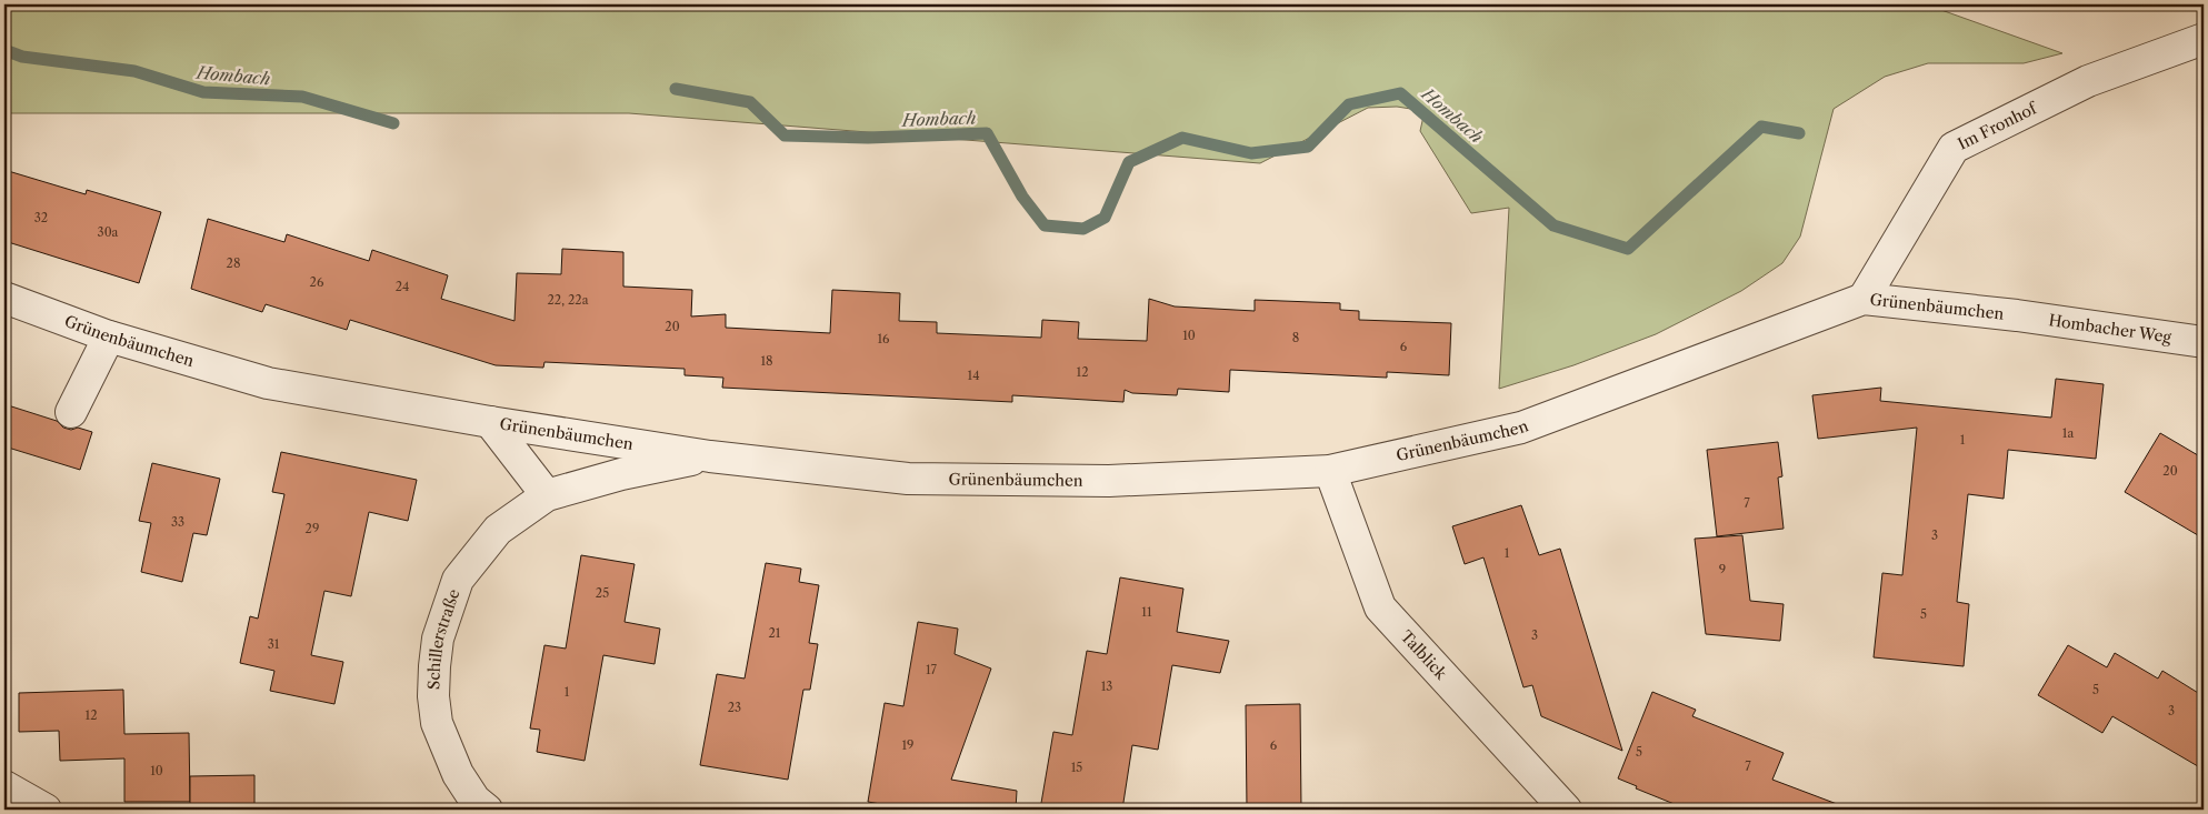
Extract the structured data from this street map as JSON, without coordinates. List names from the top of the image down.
{
  "streets": {
    "street": [
      "Im Fronhof",
      "Grünenbäumchen",
      "Hombacher Weg",
      "Schillerstraße",
      "Talblick"
    ]
  },
  "crossings": [
    ["Im Fronhof", "Grünenbäumchen"],
    ["Grünenbäumchen", "Hombacher Weg"],
    ["Grünenbäumchen", "Schillerstraße"],
    ["Grünenbäumchen", "Talblick"]
  ],
  "water": ["Hombach"],
  "house_numbers": [
    "32",
    "30a",
    "28",
    "26",
    "24",
    "22, 22a",
    "20",
    "10",
    "8",
    "16",
    "6",
    "18",
    "12",
    "14",
    "1a",
    "1",
    "20",
    "7",
    "33",
    "29",
    "3",
    "1",
    "9",
    "25",
    "11",
    "5",
    "21",
    "3",
    "31",
    "17",
    "13",
    "5",
    "1",
    "23",
    "3",
    "12",
    "19",
    "6",
    "5",
    "7",
    "15",
    "10"
  ]
}
